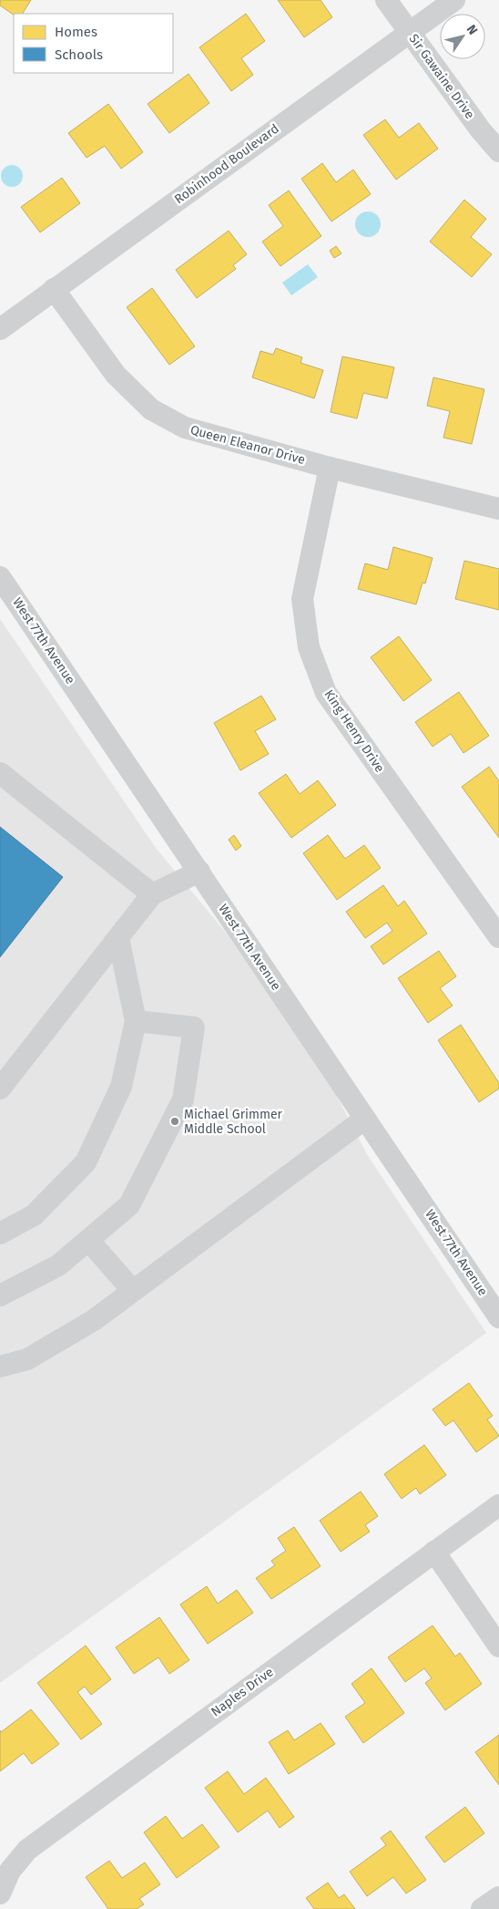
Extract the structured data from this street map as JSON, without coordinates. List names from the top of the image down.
{
  "streets": {
    "street": [
      "Sir Gawaine Drive",
      "Robinhood Boulevard",
      "Queen Eleanor Drive",
      "West 77th Avenue",
      "King Henry Drive",
      "Naples Drive"
    ]
  },
  "crossings": [
    ["Sir Gawaine Drive", "Robinhood Boulevard"],
    ["Robinhood Boulevard", "Queen Eleanor Drive"],
    ["Queen Eleanor Drive", "King Henry Drive"]
  ],
  "places": ["Michael Grimmer Middle School"],
  "legend": ["Homes", "Schools"],
  "north": "top right"
}
